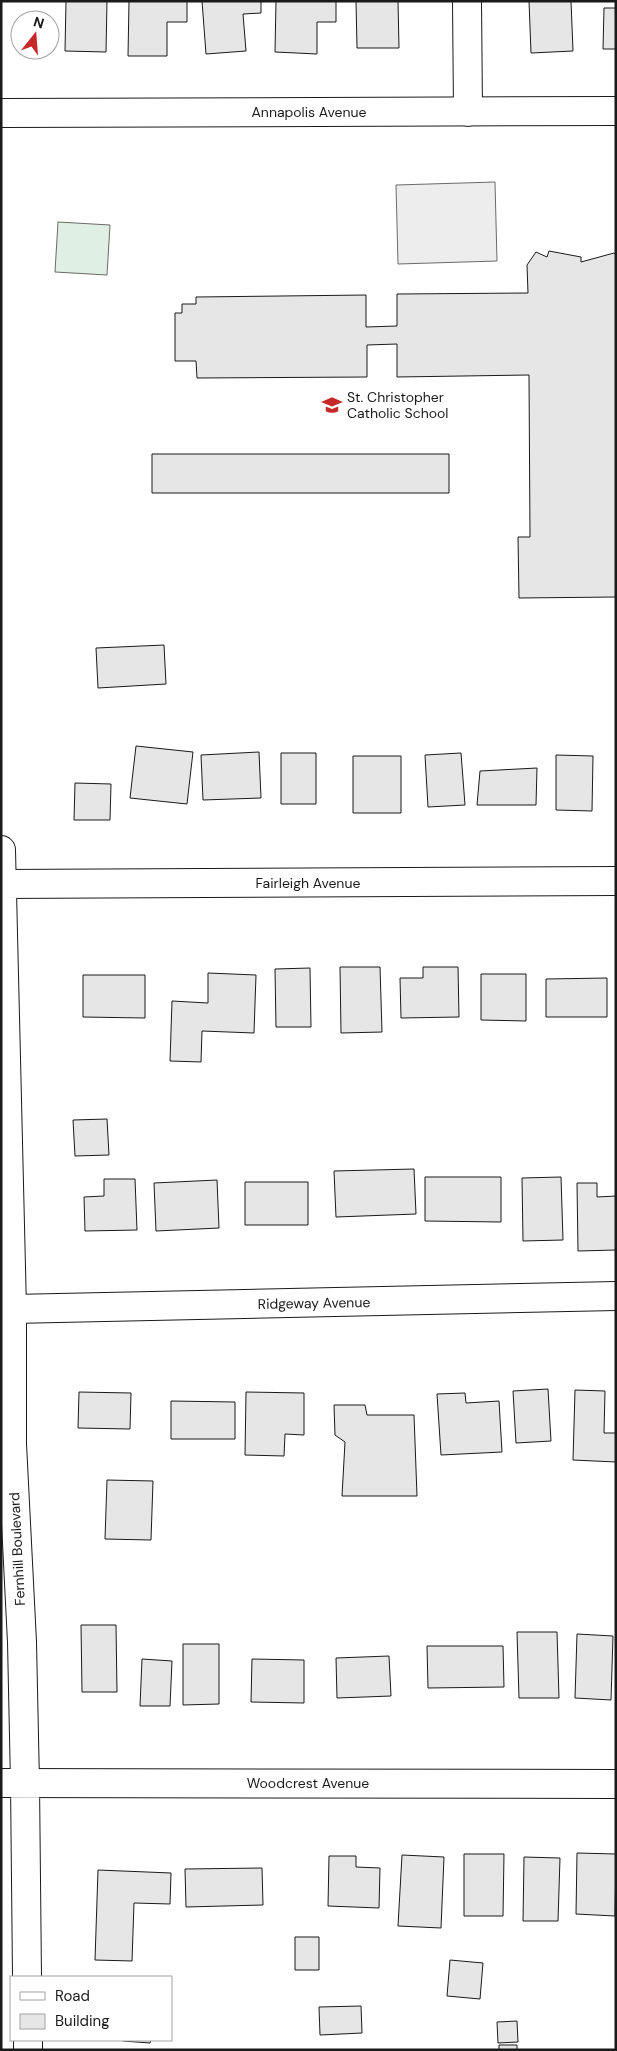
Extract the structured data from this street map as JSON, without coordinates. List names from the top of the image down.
{
  "streets": {
    "street": [
      "Annapolis Avenue",
      "Fairleigh Avenue",
      "Ridgeway Avenue",
      "Fernhill Boulevard",
      "Woodcrest Avenue"
    ]
  },
  "crossings": [
    ["Fairleigh Avenue", "Fernhill Boulevard"],
    ["Ridgeway Avenue", "Fernhill Boulevard"],
    ["Fernhill Boulevard", "Woodcrest Avenue"]
  ],
  "places": {
    "school or university": ["St. Christopher Catholic School"]
  },
  "legend": ["Road", "Building"],
  "north": "top"
}
